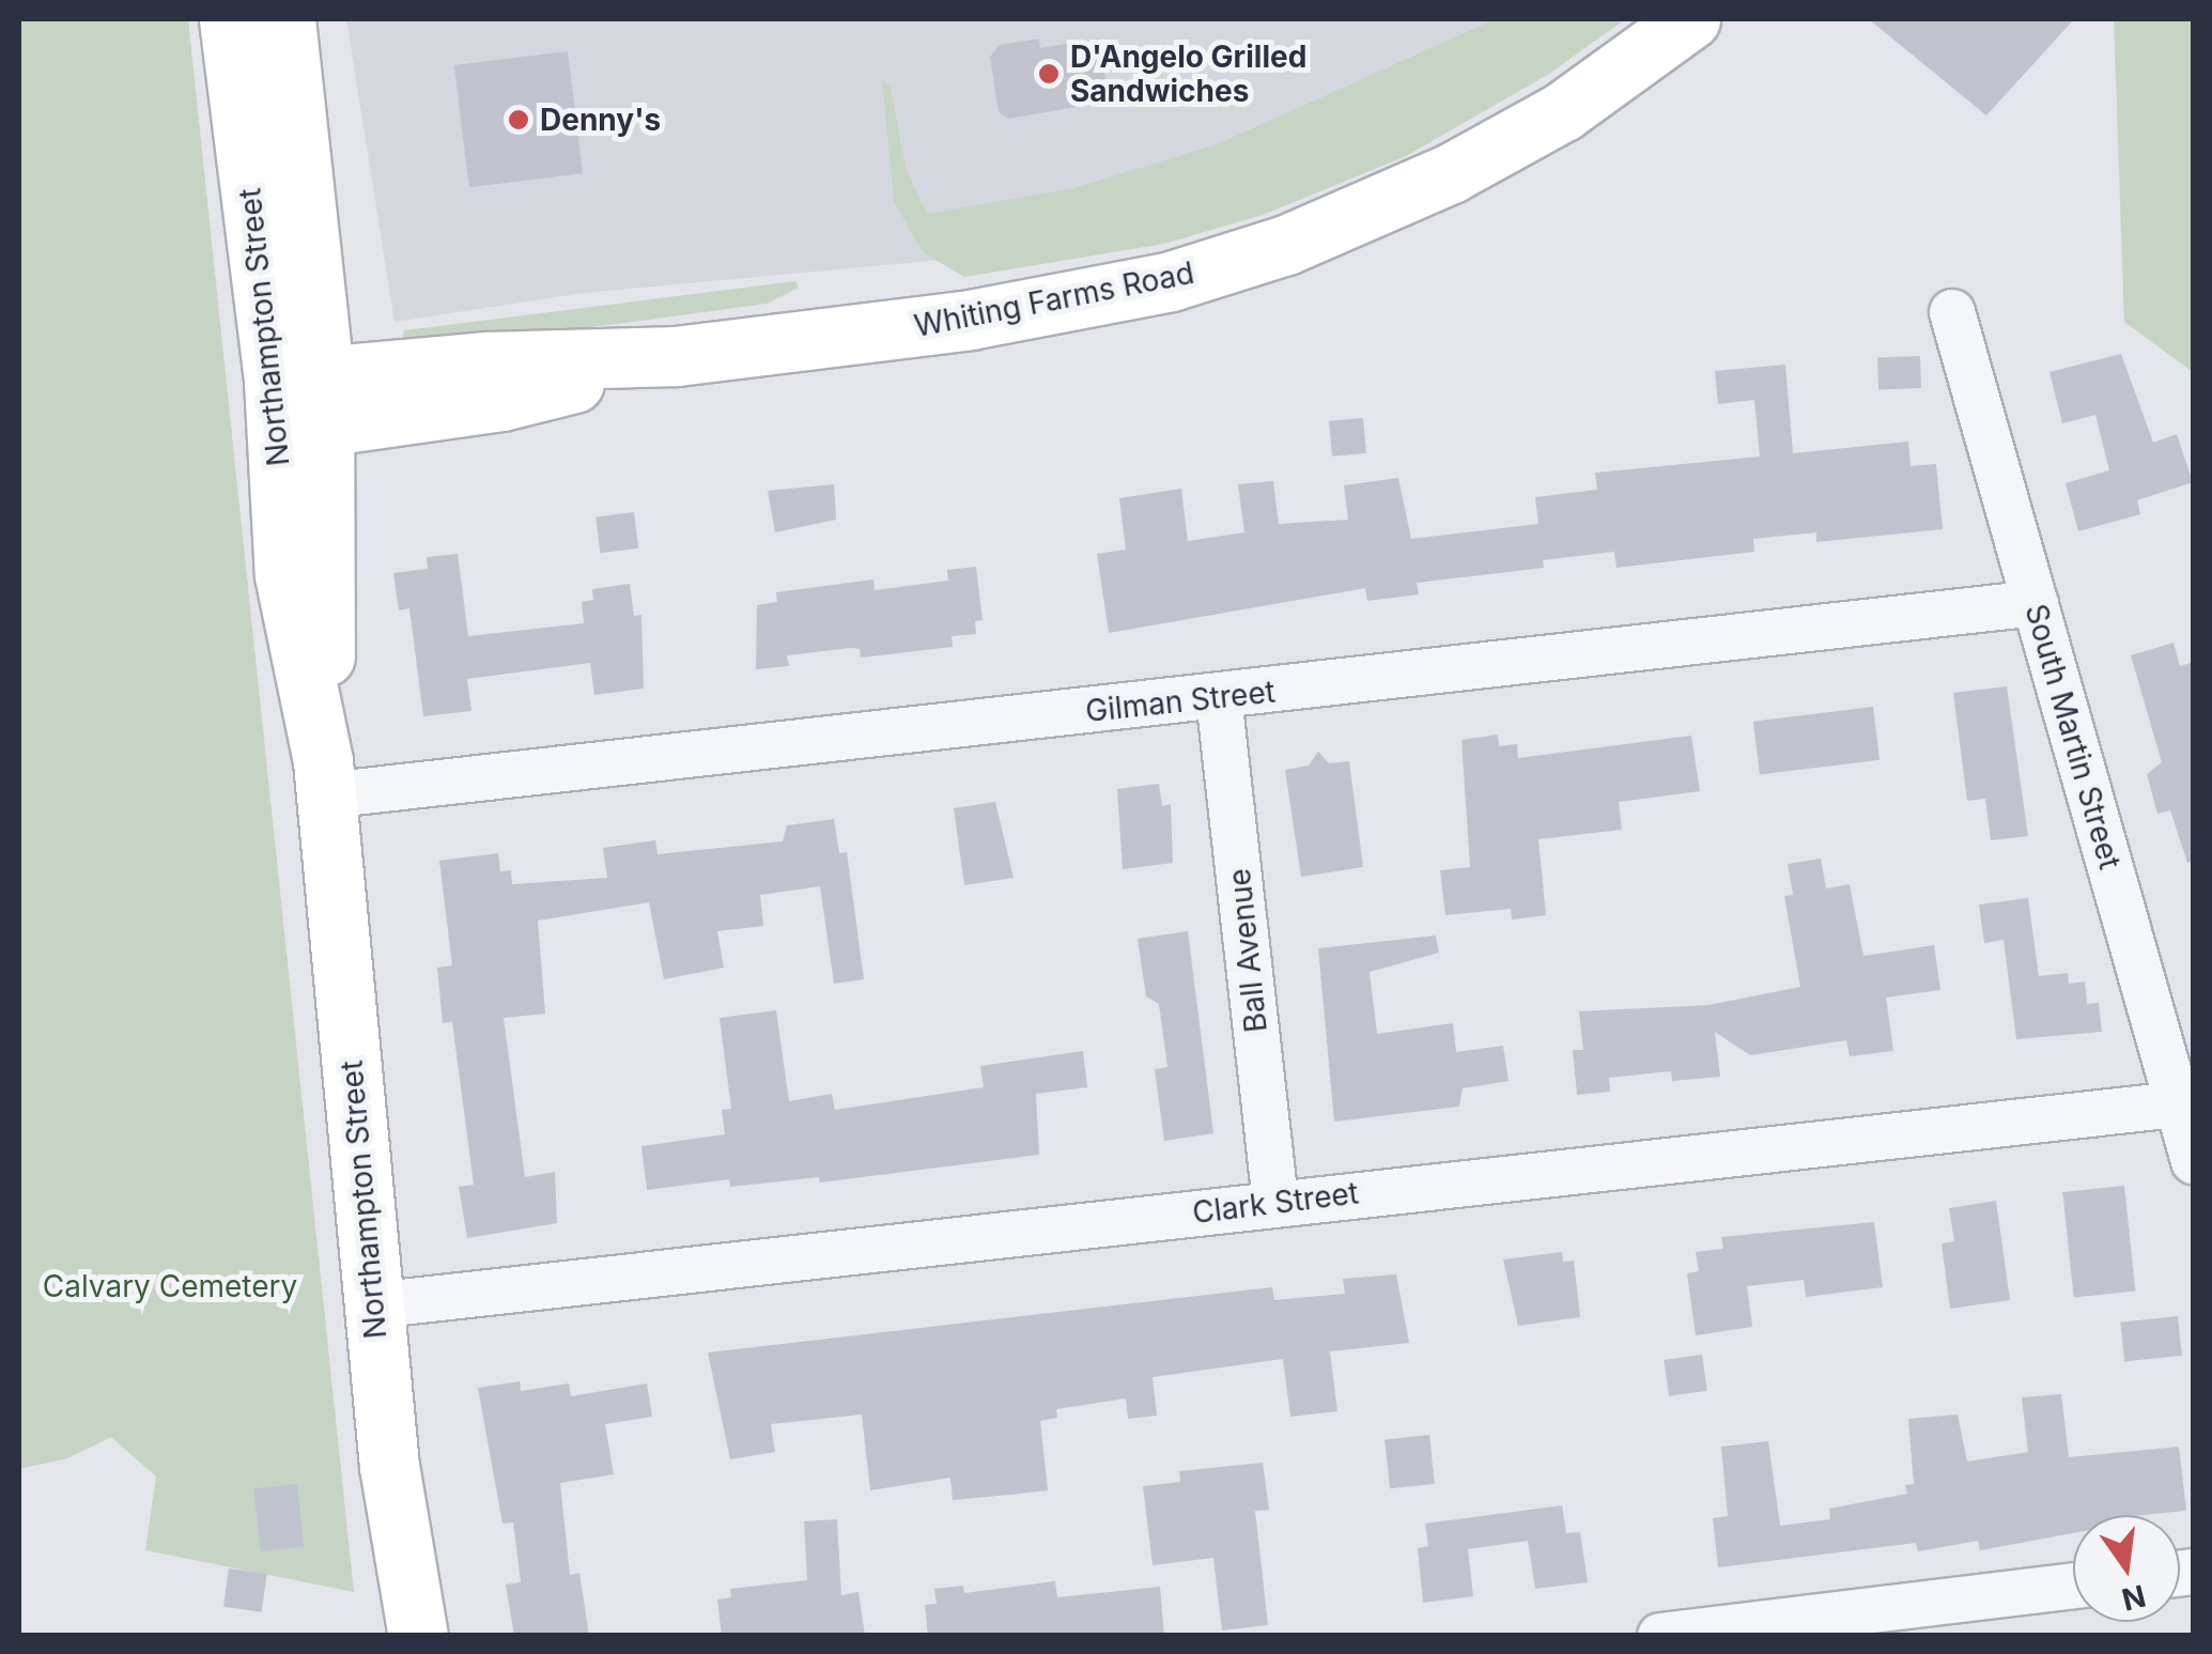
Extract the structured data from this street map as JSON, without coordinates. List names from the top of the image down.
{
  "streets": {
    "main road": ["Whiting Farms Road", "Northampton Street"],
    "street": [
      "Gilman Street",
      "South Martin Street",
      "Ball Avenue",
      "Clark Street"
    ]
  },
  "crossings": [
    ["Whiting Farms Road", "Northampton Street"],
    ["Northampton Street", "Gilman Street"],
    ["Northampton Street", "Clark Street"],
    ["Gilman Street", "South Martin Street"],
    ["Gilman Street", "Ball Avenue"],
    ["South Martin Street", "Clark Street"],
    ["Ball Avenue", "Clark Street"]
  ],
  "parks": ["Calvary Cemetery"],
  "places": ["D'Angelo Grilled Sandwiches", "Denny's"],
  "north": "bottom"
}
